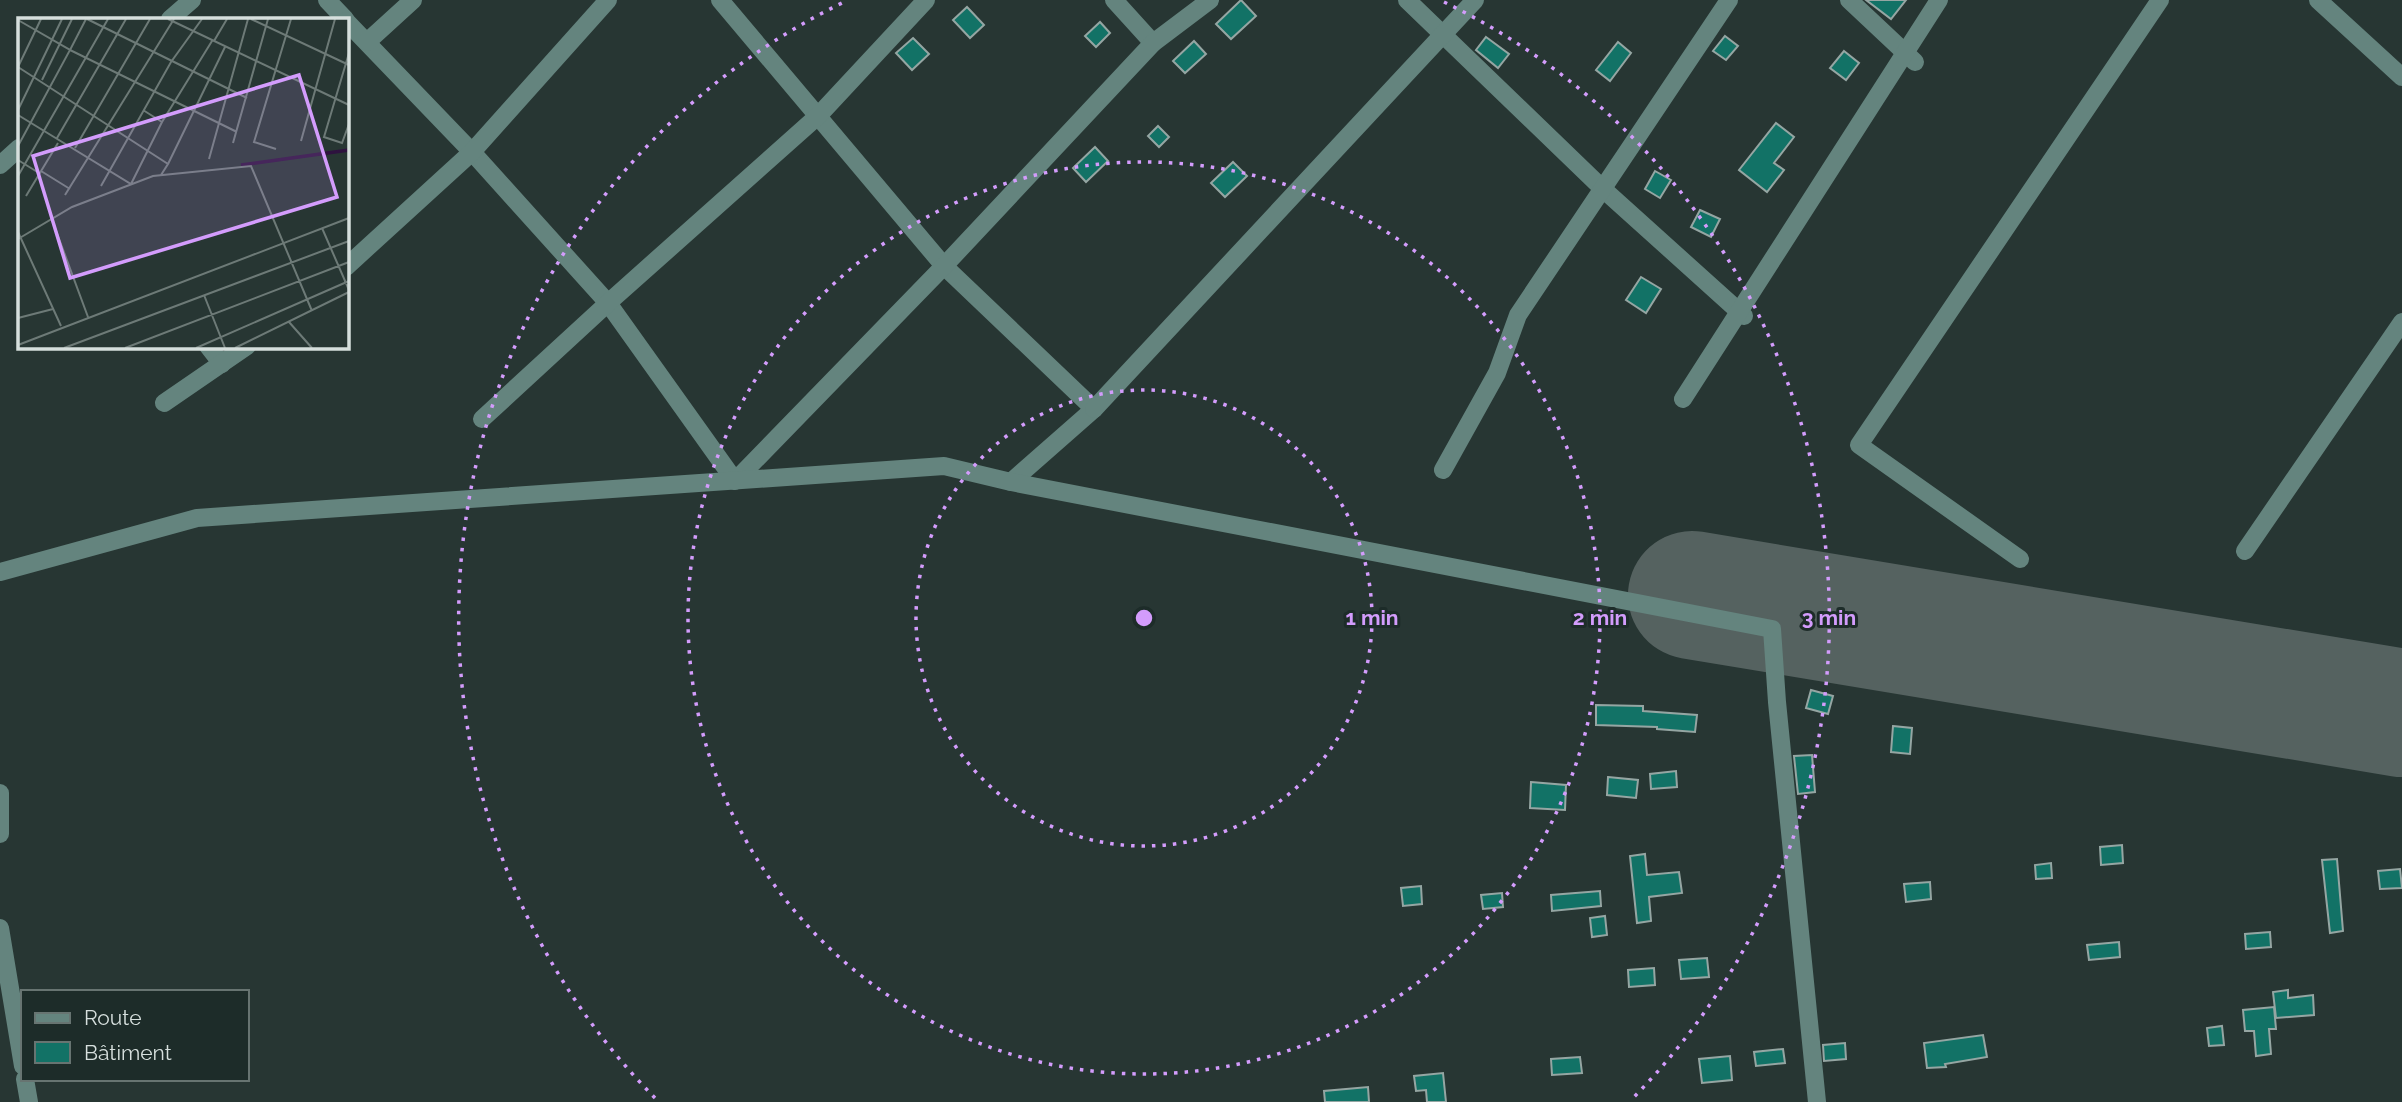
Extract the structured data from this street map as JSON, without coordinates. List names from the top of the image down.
{
  "legend": ["Route", "Bâtiment"],
  "rings": ["1 min", "2 min", "3 min"]
}
